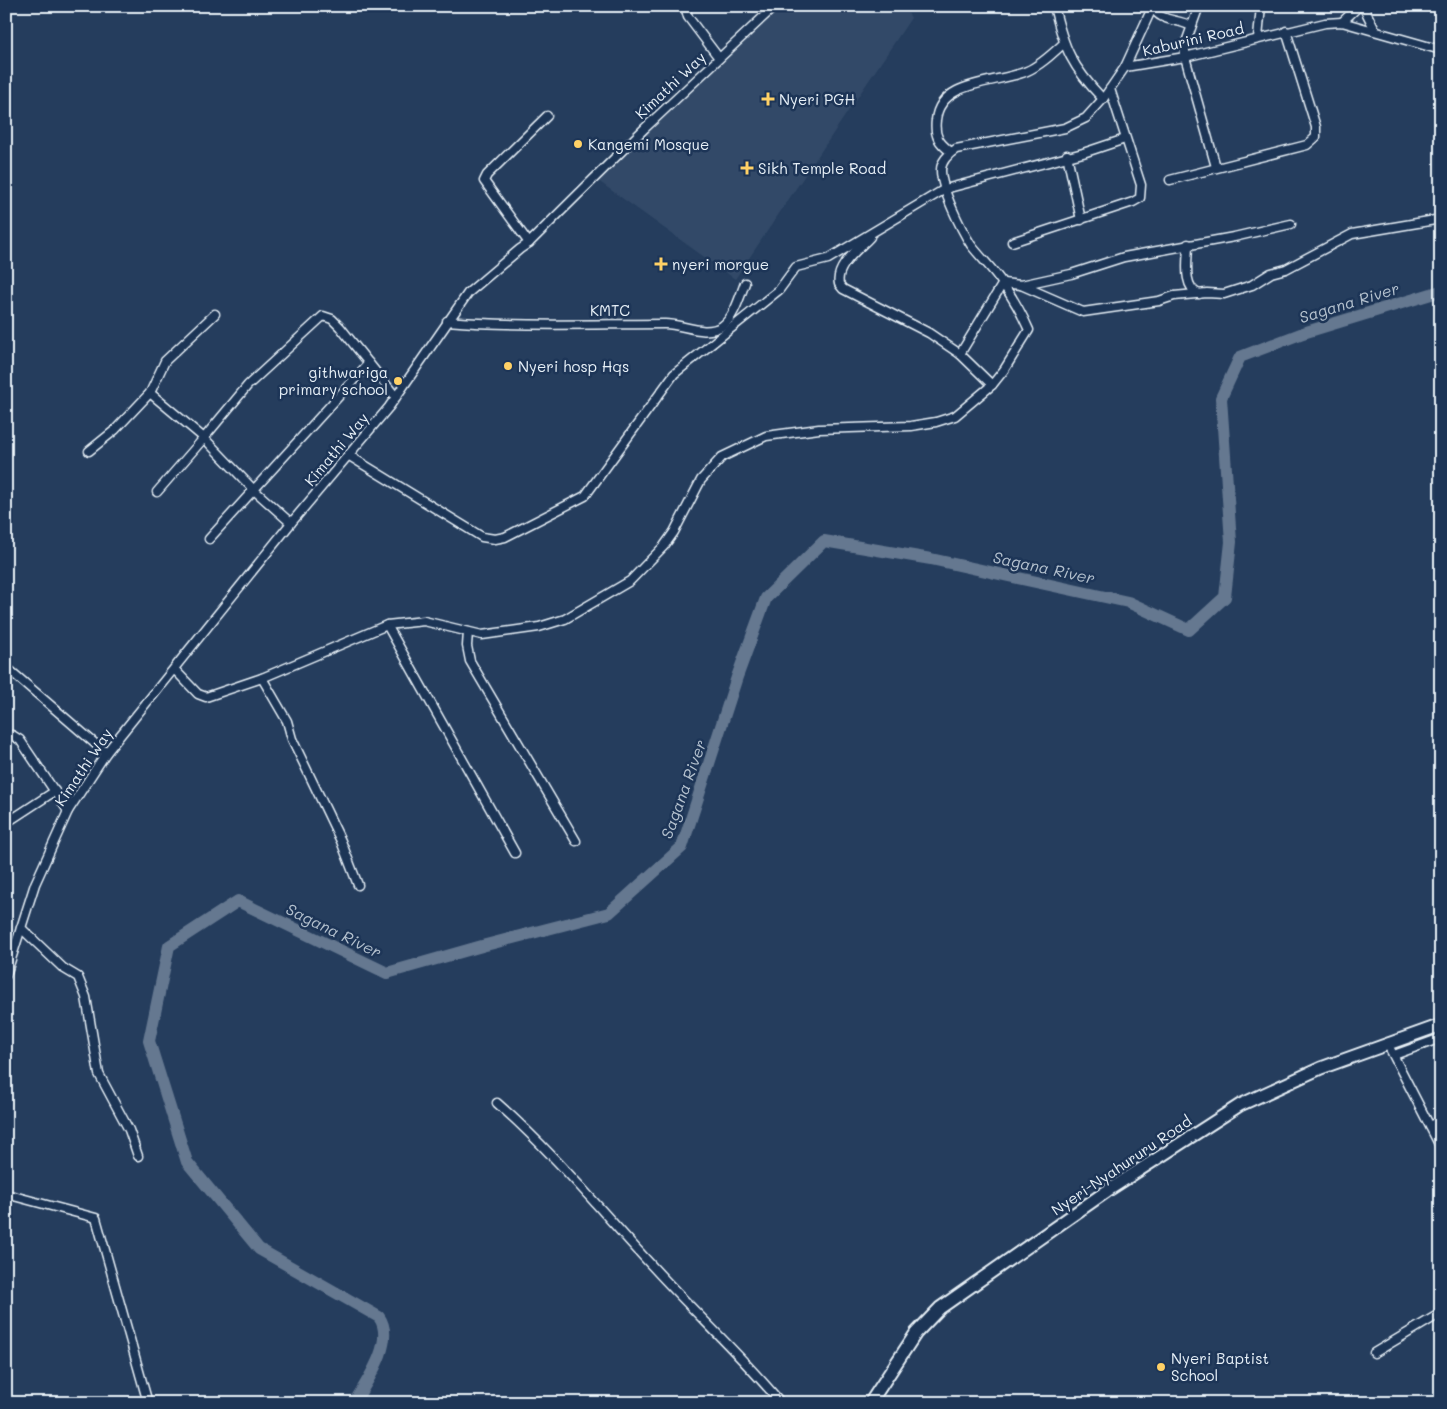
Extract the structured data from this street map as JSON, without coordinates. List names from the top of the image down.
{
  "streets": {
    "main road": ["Nyeri-Nyahururu Road"],
    "street": ["Kaburini Road", "Kimathi Way", "KMTC"]
  },
  "crossings": [
    ["Kimathi Way", "KMTC"]
  ],
  "water": ["Sagana River"],
  "places": {
    "health": ["Nyeri PGH", "Sikh Temple Road", "nyeri morgue"],
    "other": [
      "Kangemi Mosque",
      "Nyeri hosp Hqs",
      "githwariga primary school",
      "Nyeri Baptist School"
    ]
  }
}
